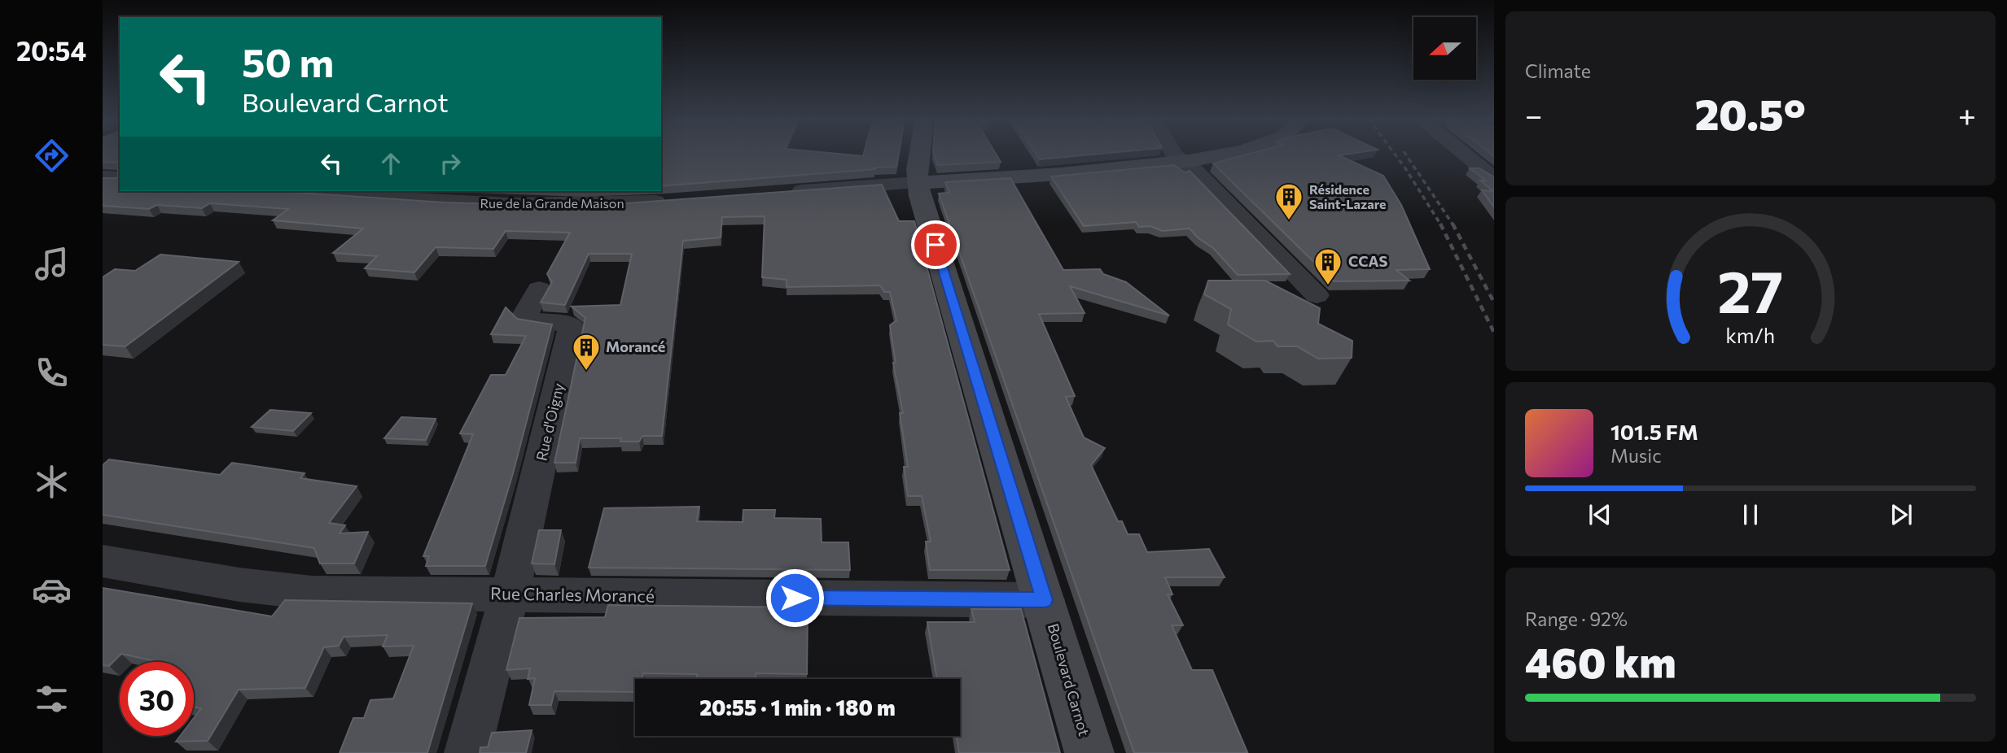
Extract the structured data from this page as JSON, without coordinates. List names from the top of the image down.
{
  "streets": {
    "street": [
      "Rue de la Grande Maison",
      "Rue d'Oigny",
      "Rue Charles Morancé",
      "Boulevard Carnot"
    ]
  },
  "crossings": [
    ["Rue d'Oigny", "Rue Charles Morancé"],
    ["Rue Charles Morancé", "Boulevard Carnot"]
  ],
  "places": {
    "building": ["Résidence Saint-Lazare", "CCAS", "Morancé"]
  },
  "north": "left",
  "page": {
    "tabs": "20:54",
    "tile": [
      "Climate",
      ["Range · 92%", "460 km"]
    ],
    "turn": ["50 m", "Boulevard Carnot"],
    "heat": ["−", "20.5°", "+"],
    "song": ["101.5 FM", "Music"],
    "limit": "30",
    "trip": "20:55 · 1 min · 180 m",
    "gauge": ["27", "km/h"]
  }
}
